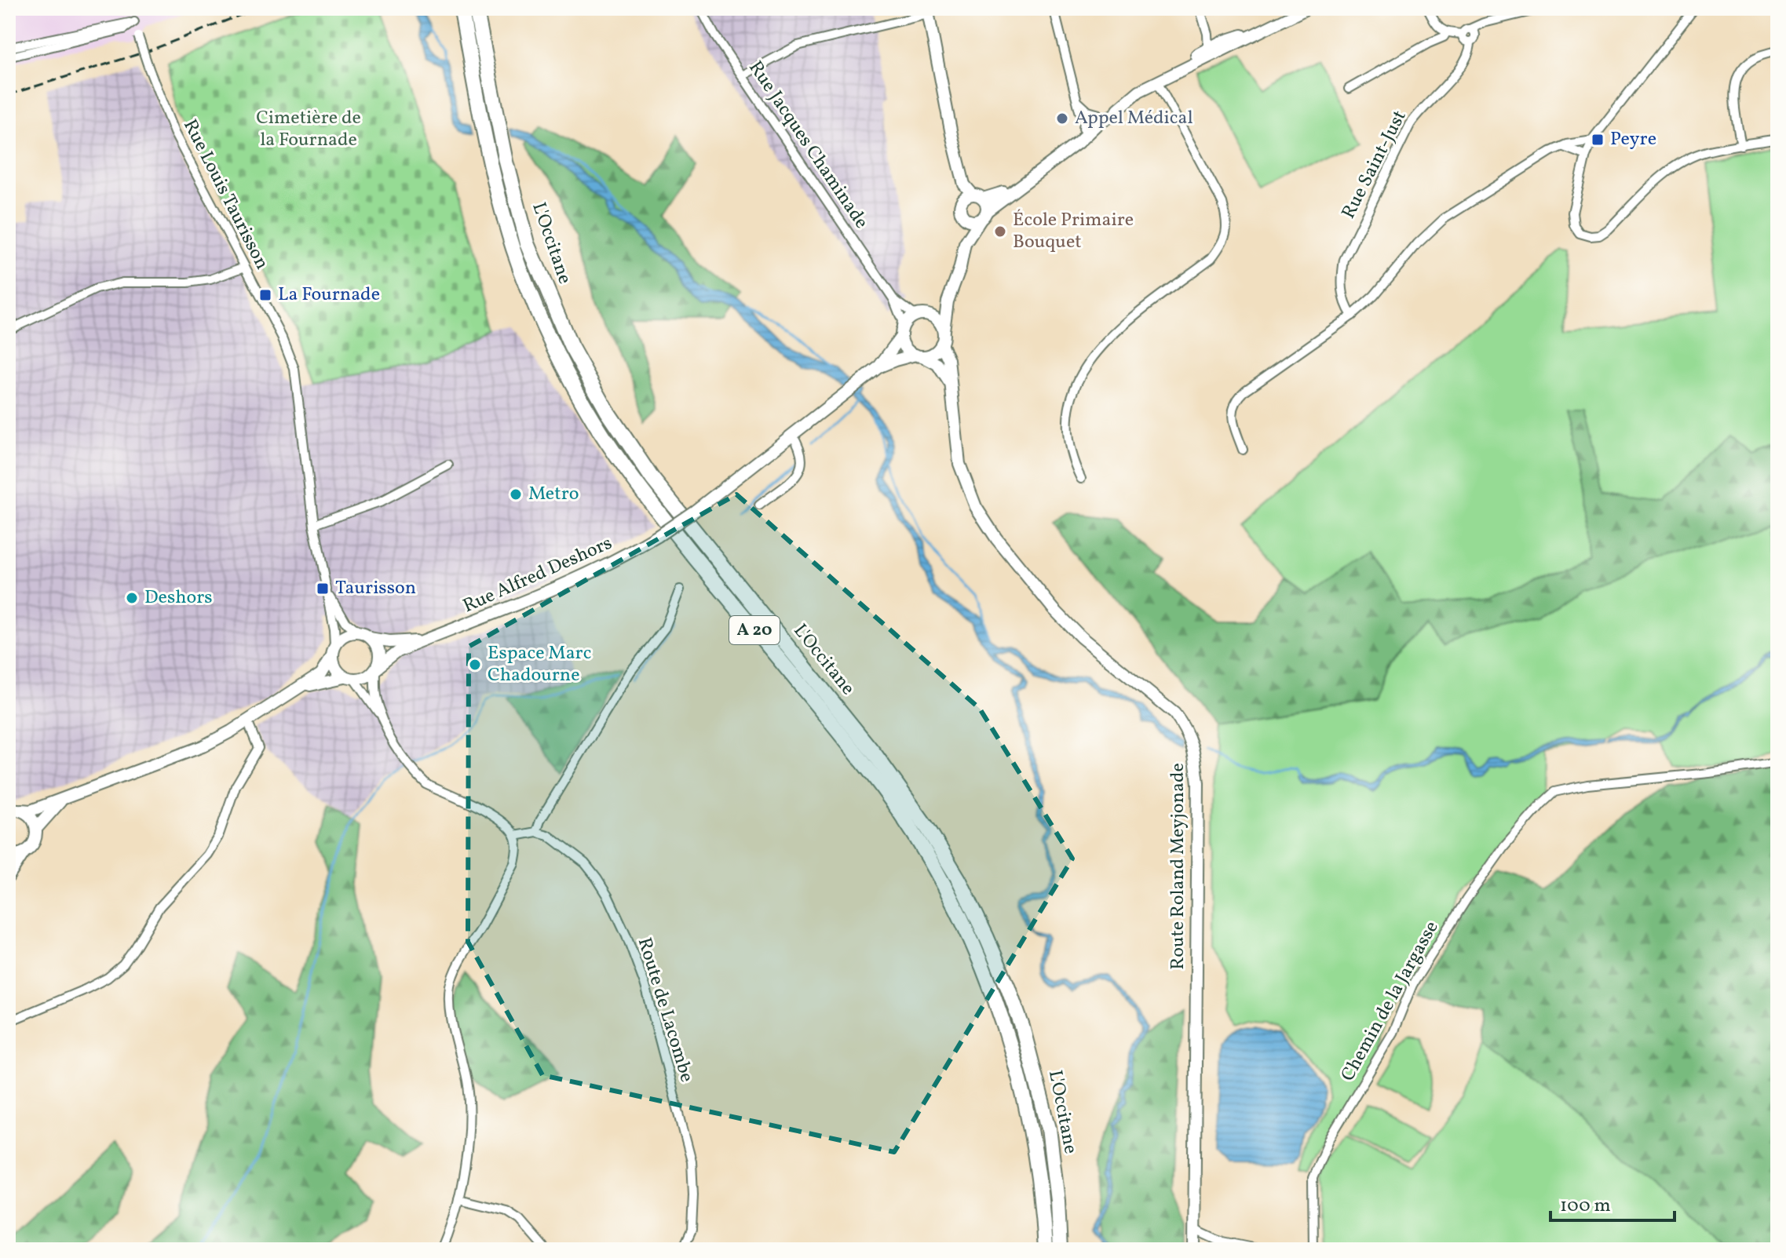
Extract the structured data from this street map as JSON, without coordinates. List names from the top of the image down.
{
  "streets": {
    "highway": ["L'Occitane", "A 20"],
    "main road": ["Rue Alfred Deshors", "Route Roland Meyjonade"],
    "street": [
      "Rue Jacques Chaminade",
      "Rue Saint-Just",
      "Rue Louis Taurisson",
      "Chemin de la Jargasse",
      "Route de Lacombe"
    ]
  },
  "crossings": [
    ["Rue Jacques Chaminade", "Route Roland Meyjonade"]
  ],
  "parks": ["Cimetière de la Fournade"],
  "places": {
    "other": [
      "Appel Médical",
      "École Primaire Bouquet",
      "Metro",
      "Deshors",
      "Espace Marc Chadourne"
    ],
    "transit": ["Peyre", "La Fournade", "Taurisson"]
  },
  "scale_bar": "100 m"
}
